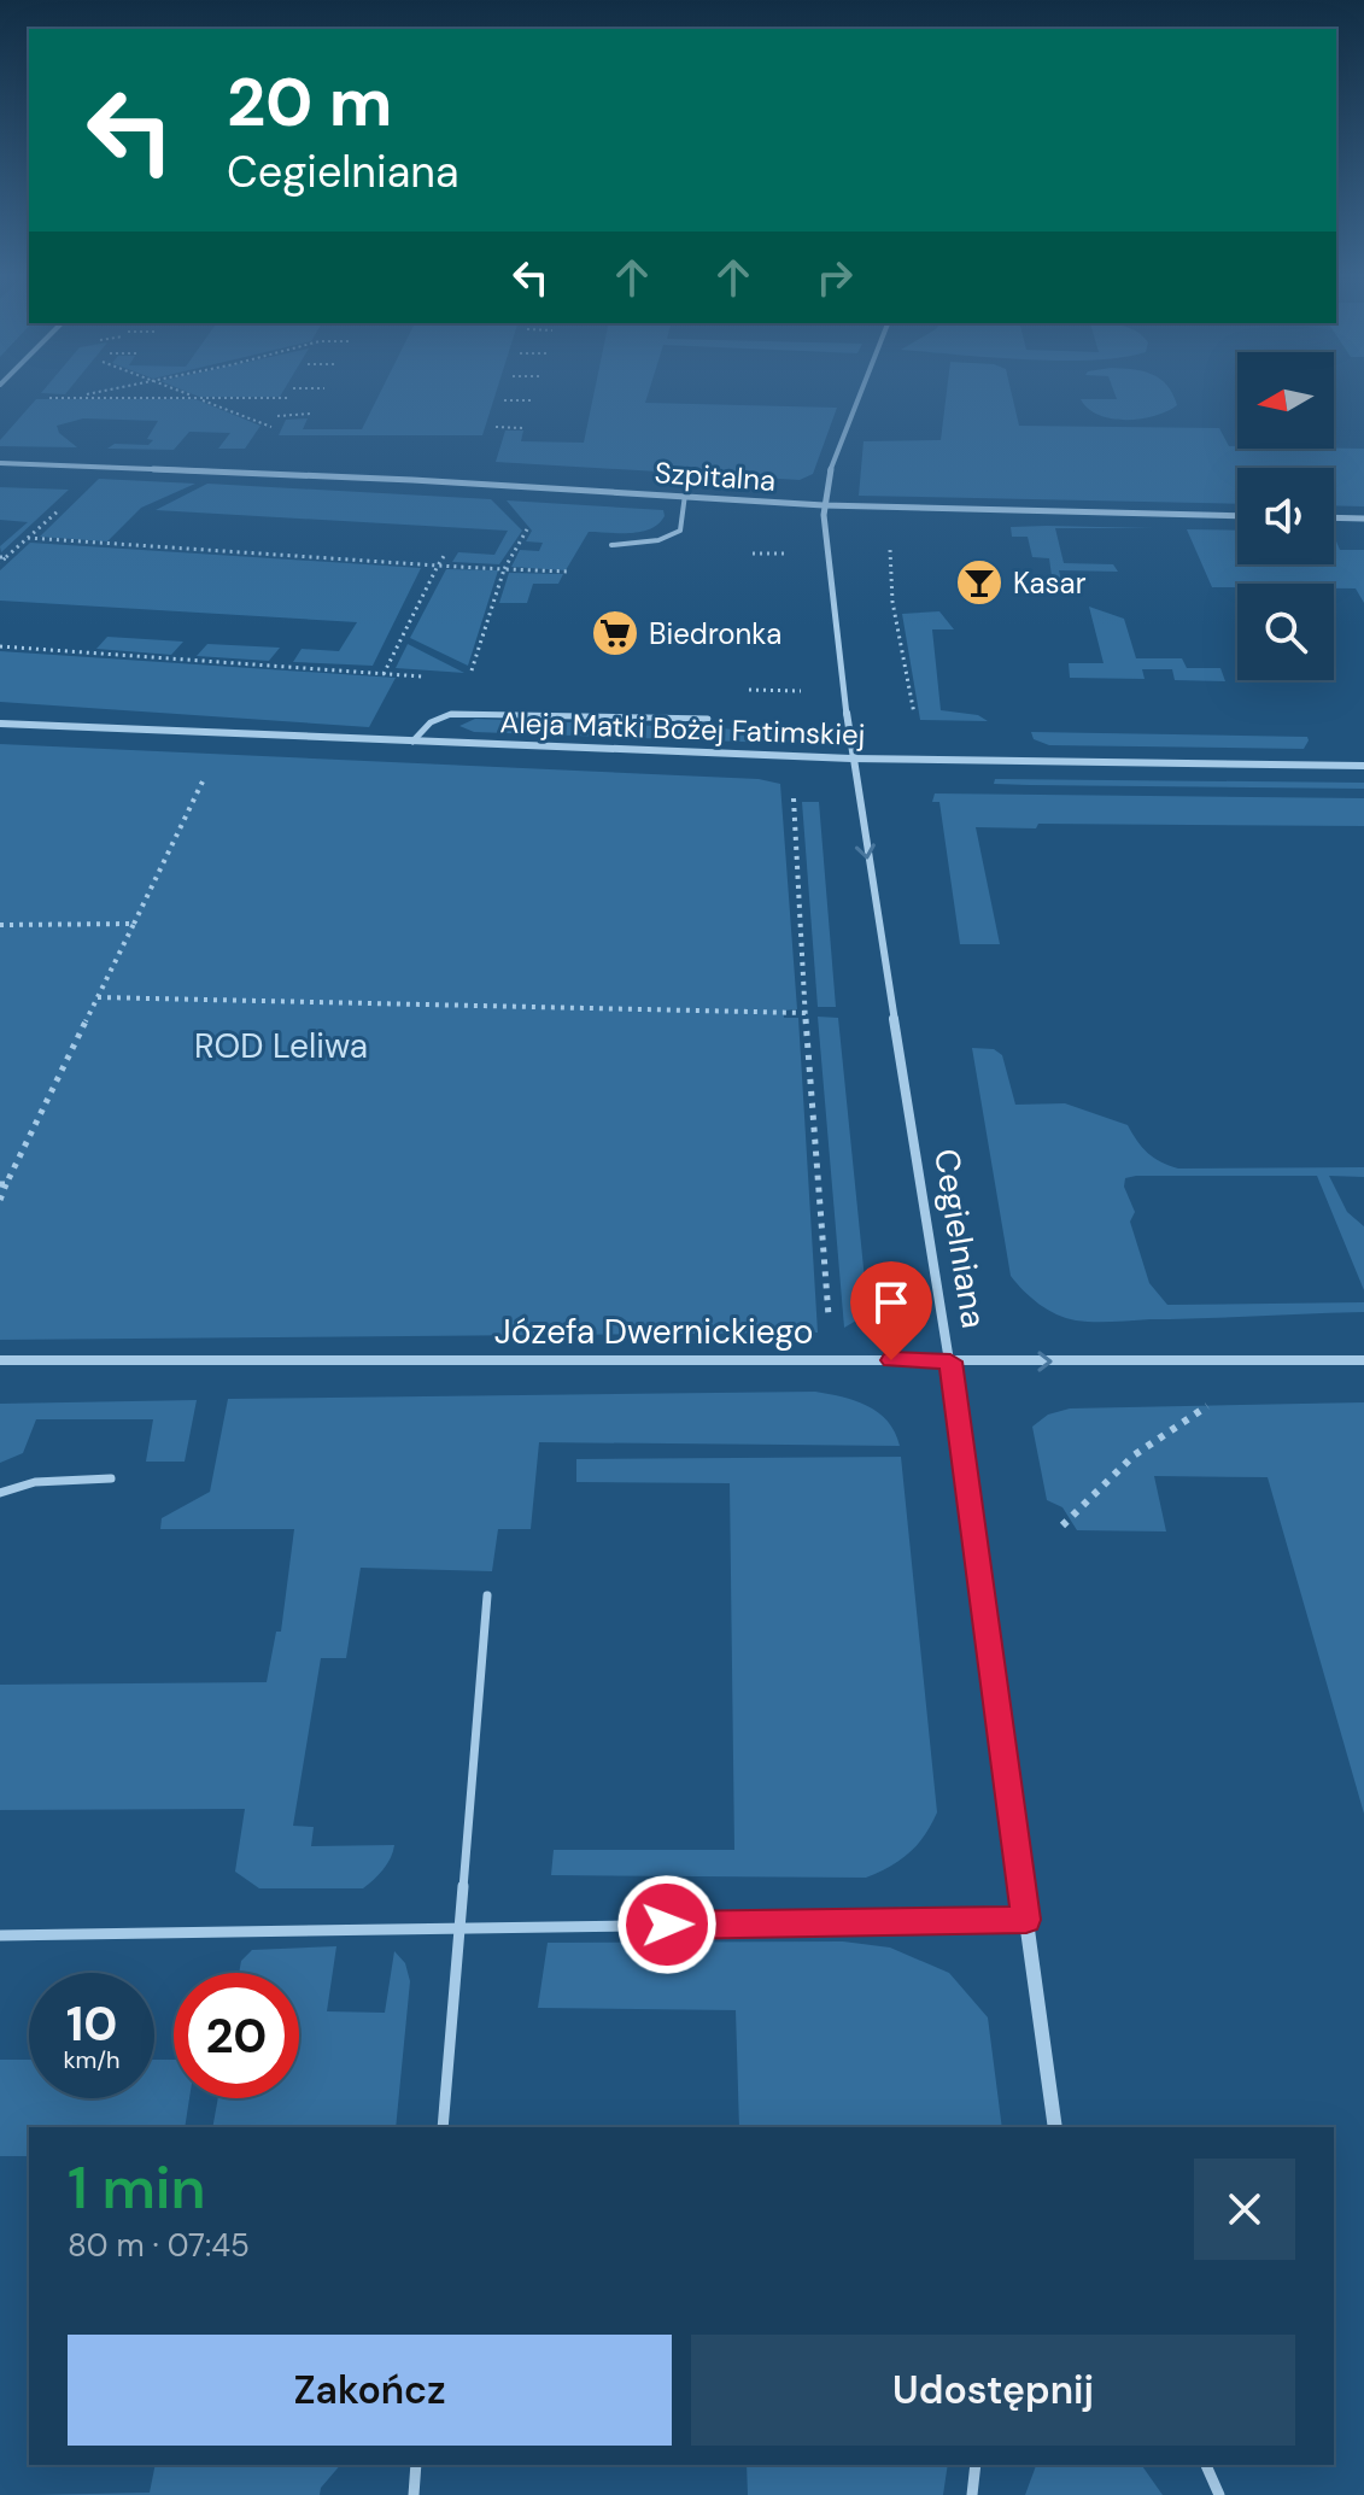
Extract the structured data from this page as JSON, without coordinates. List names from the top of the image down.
{
  "streets": {
    "street": [
      "Szpitalna",
      "Aleja Matki Bożej Fatimskiej",
      "Cegielniana",
      "Józefa Dwernickiego"
    ]
  },
  "crossings": [
    ["Szpitalna", "Cegielniana"],
    ["Aleja Matki Bożej Fatimskiej", "Cegielniana"],
    ["Cegielniana", "Józefa Dwernickiego"]
  ],
  "parks": ["ROD Leliwa"],
  "places": {
    "bar": ["Kasar"],
    "supermarket": ["Biedronka"]
  },
  "north": "left",
  "page": {
    "turn": ["20 m", "Cegielniana"],
    "speed": "10 km/h",
    "limit": "20",
    "heading": ["1 min", "80 m · 07:45"],
    "buttons": ["Zakończ", "Udostępnij"]
  }
}
